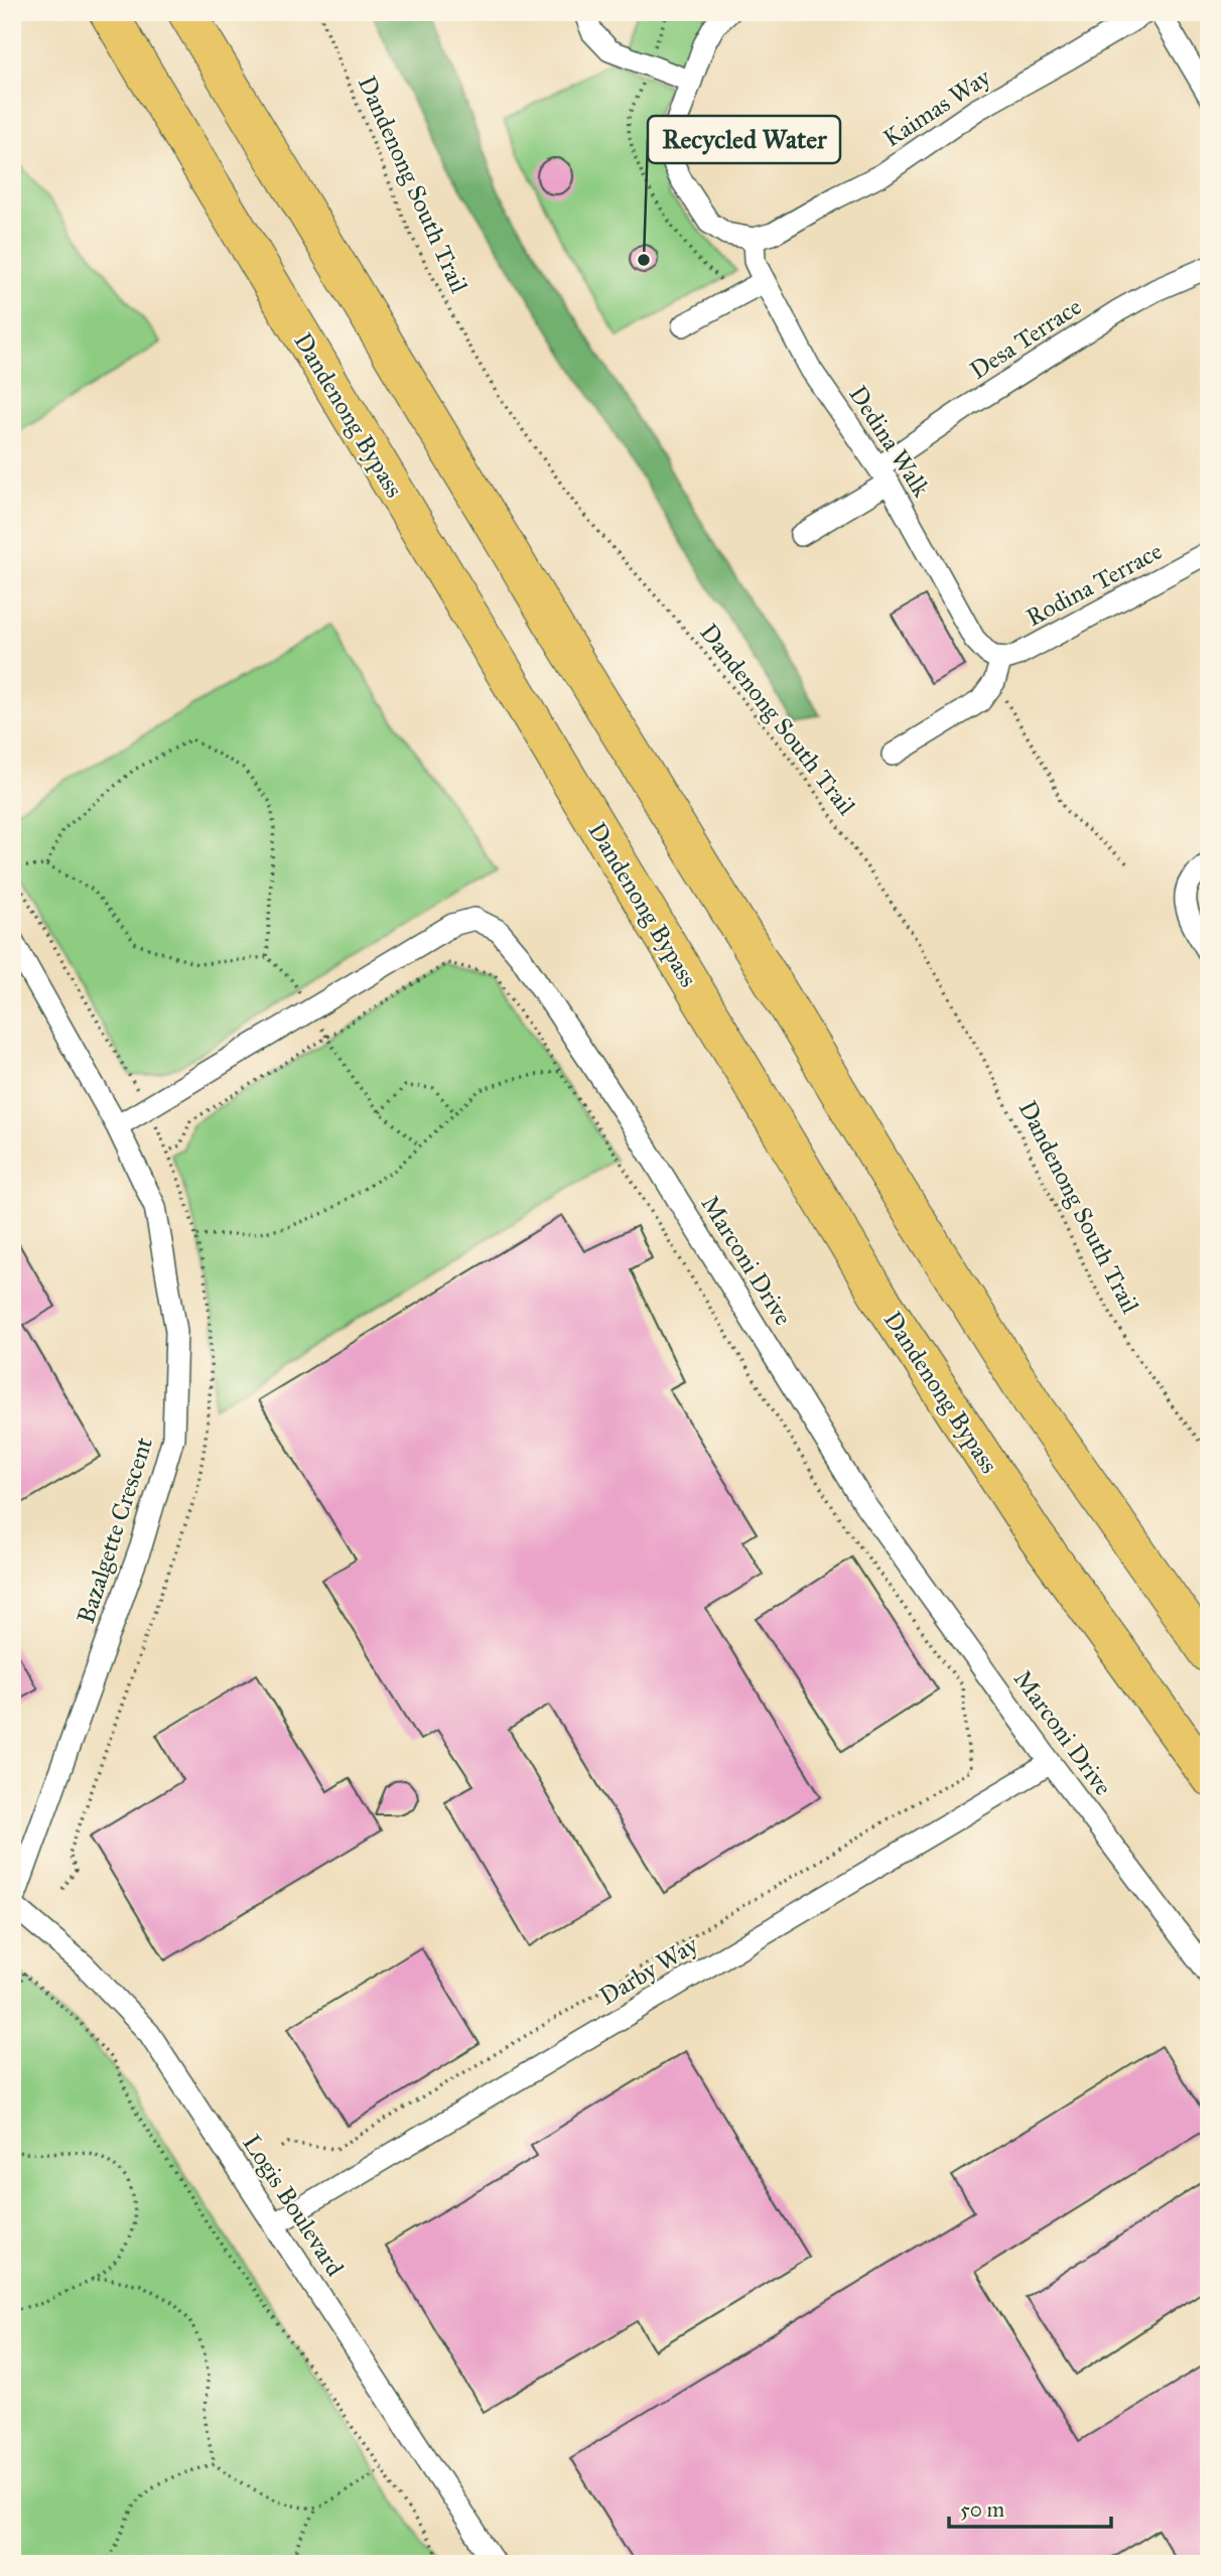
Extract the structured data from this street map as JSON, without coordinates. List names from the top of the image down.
{
  "streets": {
    "highway": ["Dandenong Bypass"],
    "street": [
      "Kaimas Way",
      "Desa Terrace",
      "Dedina Walk",
      "Rodina Terrace",
      "Marconi Drive",
      "Bazalgette Crescent",
      "Darby Way",
      "Logis Boulevard"
    ],
    "path": ["Dandenong South Trail"]
  },
  "crossings": [
    ["Kaimas Way", "Dedina Walk"],
    ["Desa Terrace", "Dedina Walk"],
    ["Dedina Walk", "Rodina Terrace"],
    ["Marconi Drive", "Bazalgette Crescent"],
    ["Marconi Drive", "Darby Way"],
    ["Bazalgette Crescent", "Logis Boulevard"],
    ["Darby Way", "Logis Boulevard"]
  ],
  "places": ["Recycled Water"],
  "scale_bar": "50 m"
}
